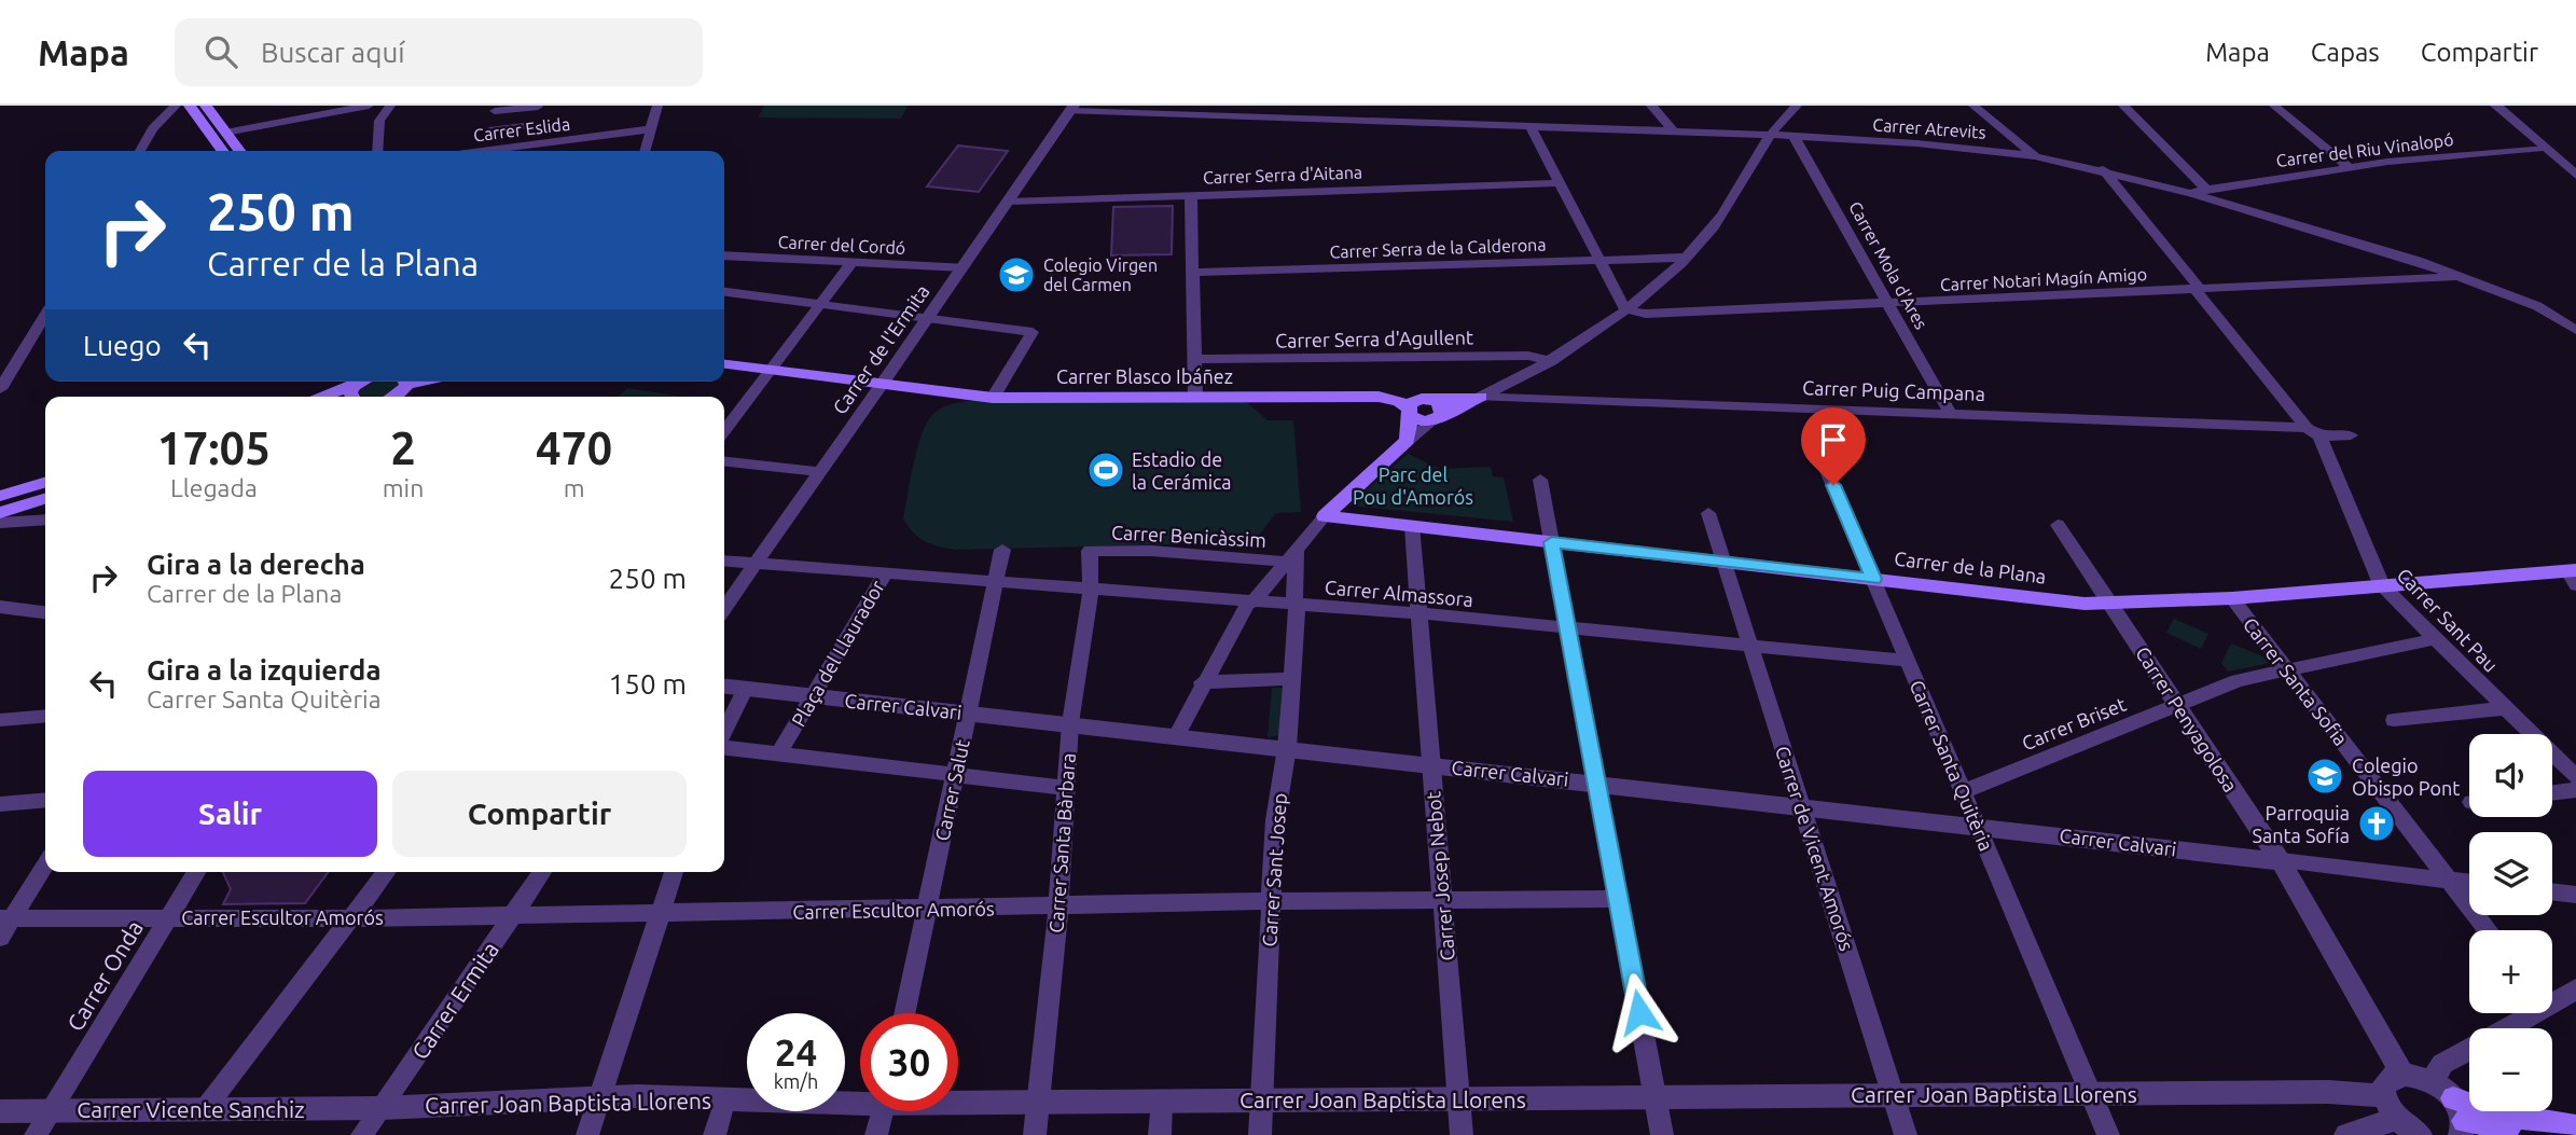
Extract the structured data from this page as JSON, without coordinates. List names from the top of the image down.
{
  "streets": {
    "main road": ["Carrer Blasco Ibáñez", "Carrer de la Plana"],
    "street": [
      "Carrer Atrevits",
      "Carrer Eslida",
      "Carrer del Riu Vinalopó",
      "Carrer Serra d'Aitana",
      "Carrer del Cordó",
      "Carrer Serra de la Calderona",
      "Carrer Mola d'Ares",
      "Carrer Notari Magín Amigo",
      "Carrer Serra d'Agullent",
      "Carrer de l'Ermita",
      "Carrer Puig Campana",
      "Carrer Benicàssim",
      "Carrer Almassora",
      "Carrer Sant Pau",
      "Plaça del Llaurador",
      "Carrer Santa Sofia",
      "Carrer Calvari",
      "Carrer Penyagolosa",
      "Carrer Briset",
      "Carrer Santa Quitèria",
      "Carrer Salut",
      "Carrer Santa Bàrbara",
      "Carrer de Vicent Amorós",
      "Carrer Sant Josep",
      "Carrer Josep Nebot",
      "Carrer Escultor Amorós",
      "Carrer Onda",
      "Carrer Ermita",
      "Carrer Joan Baptista Llorens",
      "Carrer Vicente Sanchiz"
    ]
  },
  "crossings": [
    ["Carrer Atrevits", "Carrer del Riu Vinalopó"],
    ["Carrer Atrevits", "Carrer Mola d'Ares"],
    ["Carrer Atrevits", "Carrer Notari Magín Amigo"],
    ["Carrer Atrevits", "Carrer de l'Ermita"],
    ["Carrer Atrevits", "Carrer Sant Pau"],
    ["Carrer Serra d'Aitana", "Carrer de l'Ermita"],
    ["Carrer del Cordó", "Carrer de l'Ermita"],
    ["Carrer Mola d'Ares", "Carrer Notari Magín Amigo"],
    ["Carrer Mola d'Ares", "Carrer Puig Campana"],
    ["Carrer Notari Magín Amigo", "Carrer Sant Pau"],
    ["Carrer de l'Ermita", "Carrer Blasco Ibáñez"],
    ["Carrer de l'Ermita", "Plaça del Llaurador"],
    ["Carrer Puig Campana", "Carrer Sant Pau"],
    ["Carrer Benicàssim", "Carrer Santa Bàrbara"],
    ["Carrer Benicàssim", "Carrer Sant Josep"],
    ["Carrer de la Plana", "Carrer Sant Pau"],
    ["Carrer de la Plana", "Carrer Santa Sofia"],
    ["Carrer de la Plana", "Carrer Penyagolosa"],
    ["Carrer de la Plana", "Carrer Santa Quitèria"],
    ["Carrer de la Plana", "Carrer de Vicent Amorós"],
    ["Carrer de la Plana", "Carrer Josep Nebot"],
    ["Carrer Almassora", "Plaça del Llaurador"],
    ["Carrer Almassora", "Carrer Santa Quitèria"],
    ["Carrer Almassora", "Carrer Salut"],
    ["Carrer Almassora", "Carrer Santa Bàrbara"],
    ["Carrer Almassora", "Carrer de Vicent Amorós"],
    ["Carrer Almassora", "Carrer Sant Josep"],
    ["Carrer Almassora", "Carrer Josep Nebot"],
    ["Carrer Sant Pau", "Carrer Briset"],
    ["Plaça del Llaurador", "Carrer Calvari"],
    ["Carrer Santa Sofia", "Carrer Calvari"],
    ["Carrer Santa Sofia", "Carrer Briset"],
    ["Carrer Calvari", "Carrer Penyagolosa"],
    ["Carrer Calvari", "Carrer Santa Quitèria"],
    ["Carrer Calvari", "Carrer Salut"],
    ["Carrer Calvari", "Carrer Santa Bàrbara"],
    ["Carrer Calvari", "Carrer de Vicent Amorós"],
    ["Carrer Calvari", "Carrer Sant Josep"],
    ["Carrer Calvari", "Carrer Josep Nebot"],
    ["Carrer Penyagolosa", "Carrer Briset"],
    ["Carrer Briset", "Carrer Santa Quitèria"],
    ["Carrer Santa Quitèria", "Carrer Joan Baptista Llorens"],
    ["Carrer Salut", "Carrer Escultor Amorós"],
    ["Carrer Santa Bàrbara", "Carrer Escultor Amorós"],
    ["Carrer Santa Bàrbara", "Carrer Joan Baptista Llorens"],
    ["Carrer de Vicent Amorós", "Carrer Joan Baptista Llorens"],
    ["Carrer Sant Josep", "Carrer Escultor Amorós"],
    ["Carrer Sant Josep", "Carrer Joan Baptista Llorens"],
    ["Carrer Josep Nebot", "Carrer Escultor Amorós"],
    ["Carrer Josep Nebot", "Carrer Joan Baptista Llorens"],
    ["Carrer Escultor Amorós", "Carrer Onda"],
    ["Carrer Escultor Amorós", "Carrer Ermita"],
    ["Carrer Onda", "Carrer Vicente Sanchiz"],
    ["Carrer Ermita", "Carrer Joan Baptista Llorens"],
    ["Carrer Ermita", "Carrer Vicente Sanchiz"],
    ["Carrer Joan Baptista Llorens", "Carrer Vicente Sanchiz"]
  ],
  "parks": ["Parc del Pou d'Amorós"],
  "places": {
    "school or university": ["Colegio Virgen del Carmen", "Colegio Obispo Pont"],
    "sports": ["Estadio de la Cerámica"],
    "church": ["Parroquia Santa Sofía"]
  },
  "page": {
    "header": "Mapa",
    "search": "Buscar aquí",
    "nav": ["Mapa", "Capas", "Compartir"],
    "turn": ["250 m", "Carrer de la Plana"],
    "then": "Luego",
    "eta": [
      "17:05",
      "Llegada",
      "2",
      "min",
      "470",
      "m"
    ],
    "list": [
      {
        "name": "Gira a la derecha",
        "note": "Carrer de la Plana",
        "value": "250 m"
      },
      {
        "name": "Gira a la izquierda",
        "note": "Carrer Santa Quitèria",
        "value": "150 m"
      }
    ],
    "map_buttons": ["+", "−"],
    "buttons": ["Salir", "Compartir"],
    "speed": "24 km/h",
    "limit": "30"
  }
}
